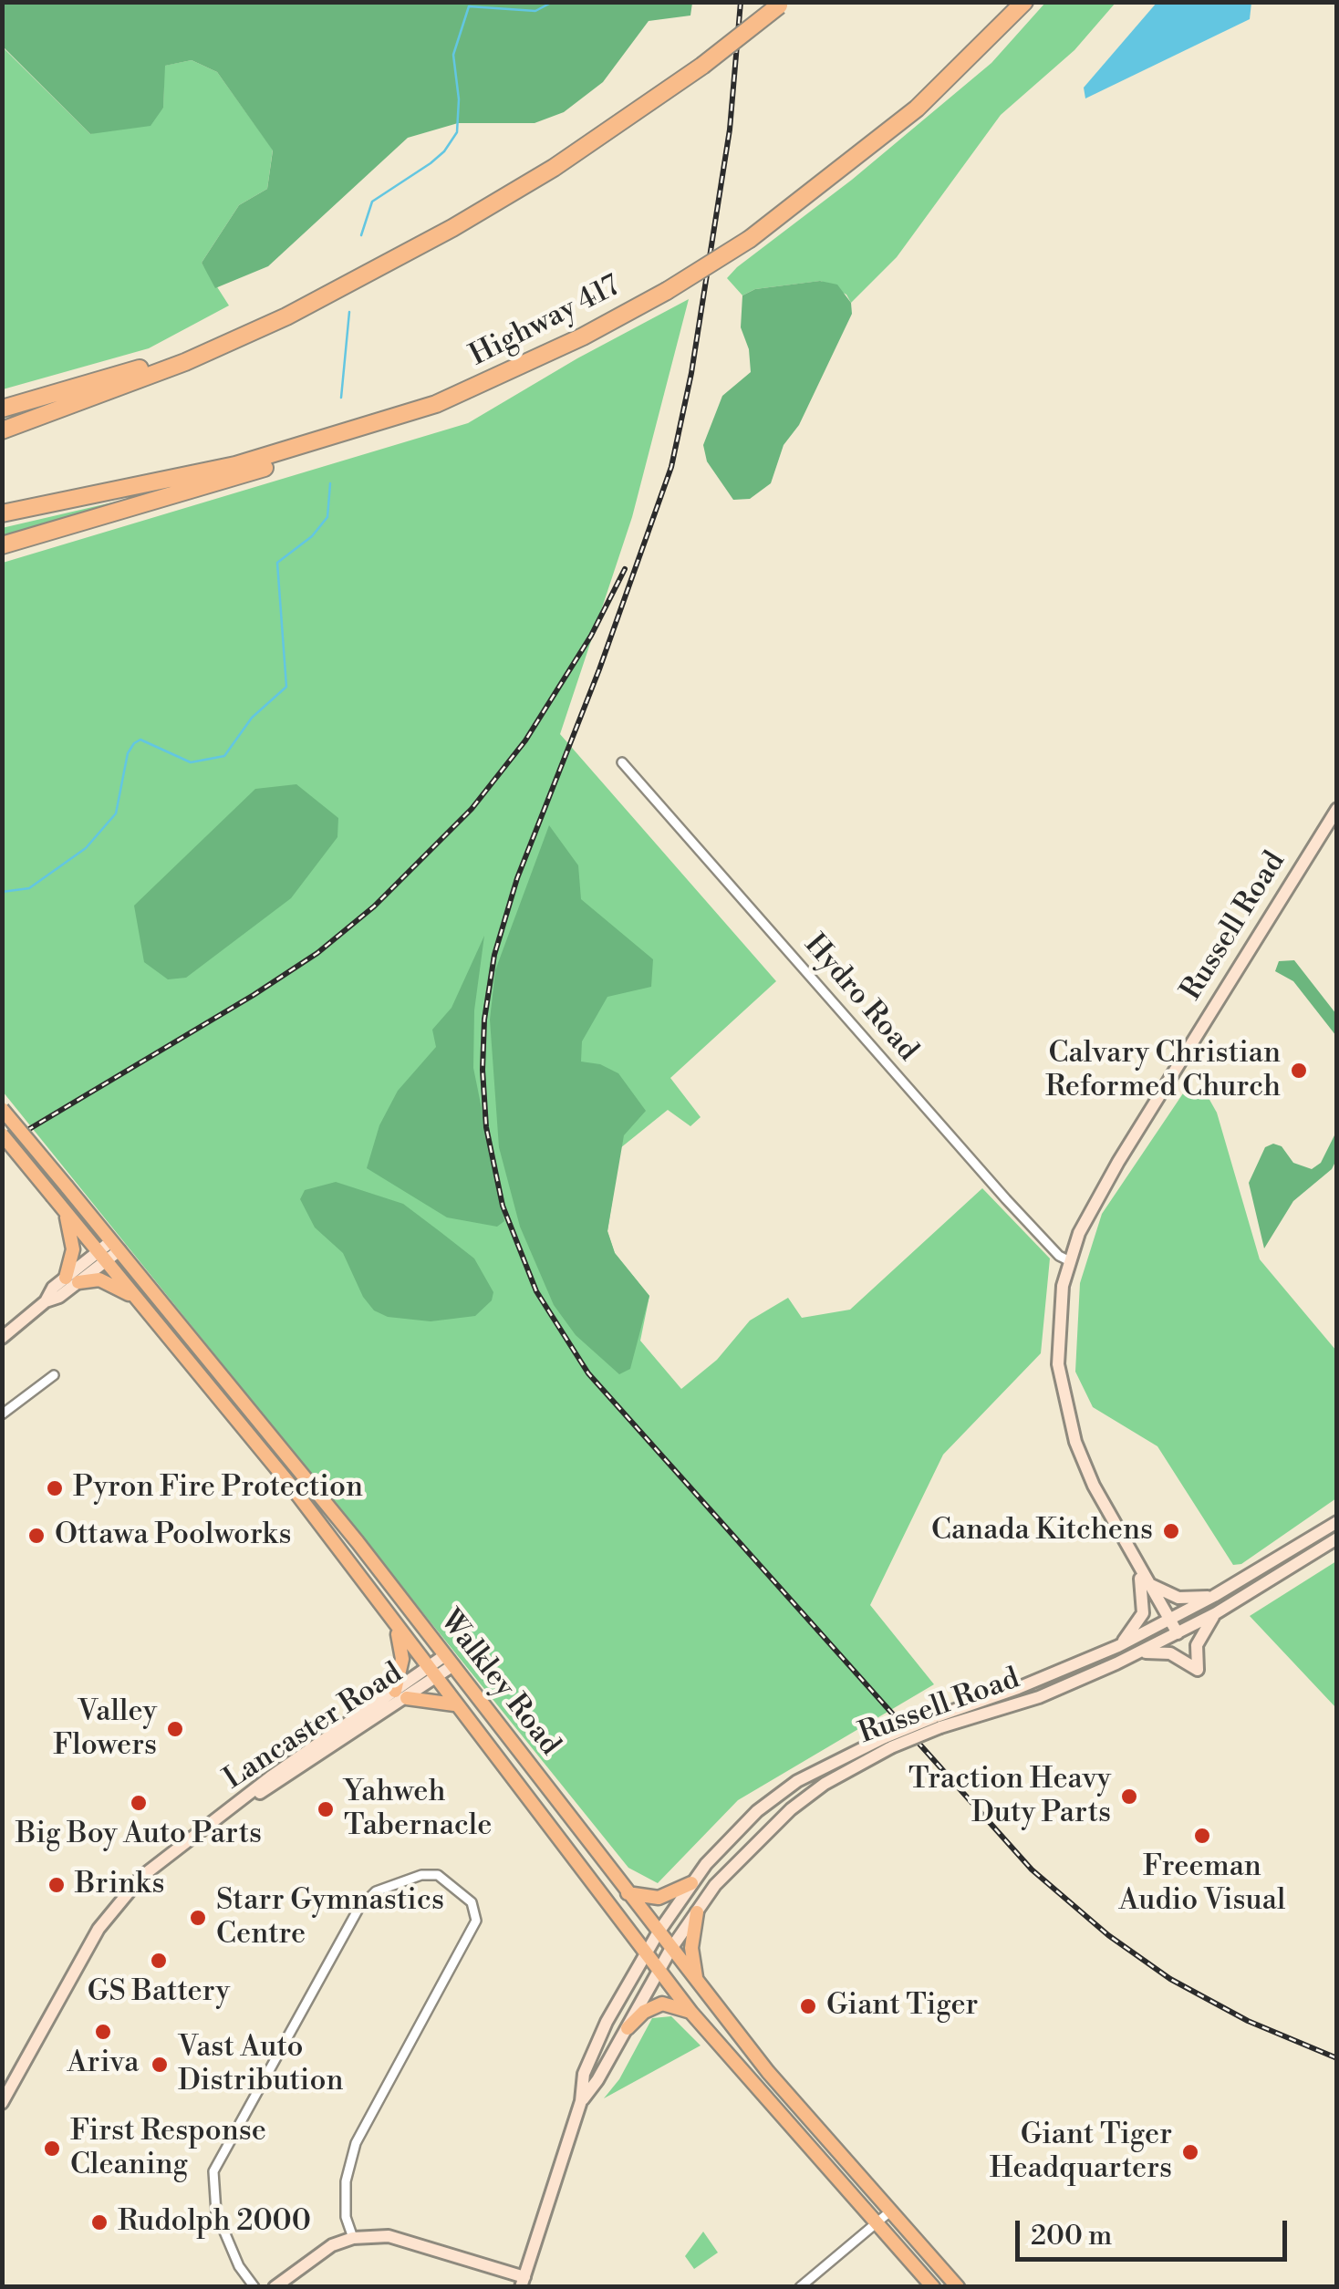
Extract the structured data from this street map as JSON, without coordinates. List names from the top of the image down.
{
  "streets": {
    "highway": ["Highway 417"],
    "main road": ["Russell Road", "Walkley Road", "Lancaster Road"],
    "street": ["Hydro Road"]
  },
  "crossings": [
    ["Russell Road", "Hydro Road"],
    ["Russell Road", "Walkley Road"],
    ["Walkley Road", "Lancaster Road"]
  ],
  "places": [
    "Calvary Christian Reformed Church",
    "Pyron Fire Protection",
    "Canada Kitchens",
    "Ottawa Poolworks",
    "Valley Flowers",
    "Traction Heavy Duty Parts",
    "Big Boy Auto Parts",
    "Yahweh Tabernacle",
    "Freeman Audio Visual",
    "Brinks",
    "Starr Gymnastics Centre",
    "GS Battery",
    "Giant Tiger",
    "Ariva",
    "Vast Auto Distribution",
    "First Response Cleaning",
    "Giant Tiger Headquarters",
    "Rudolph 2000"
  ],
  "scale_bar": "200 m"
}
